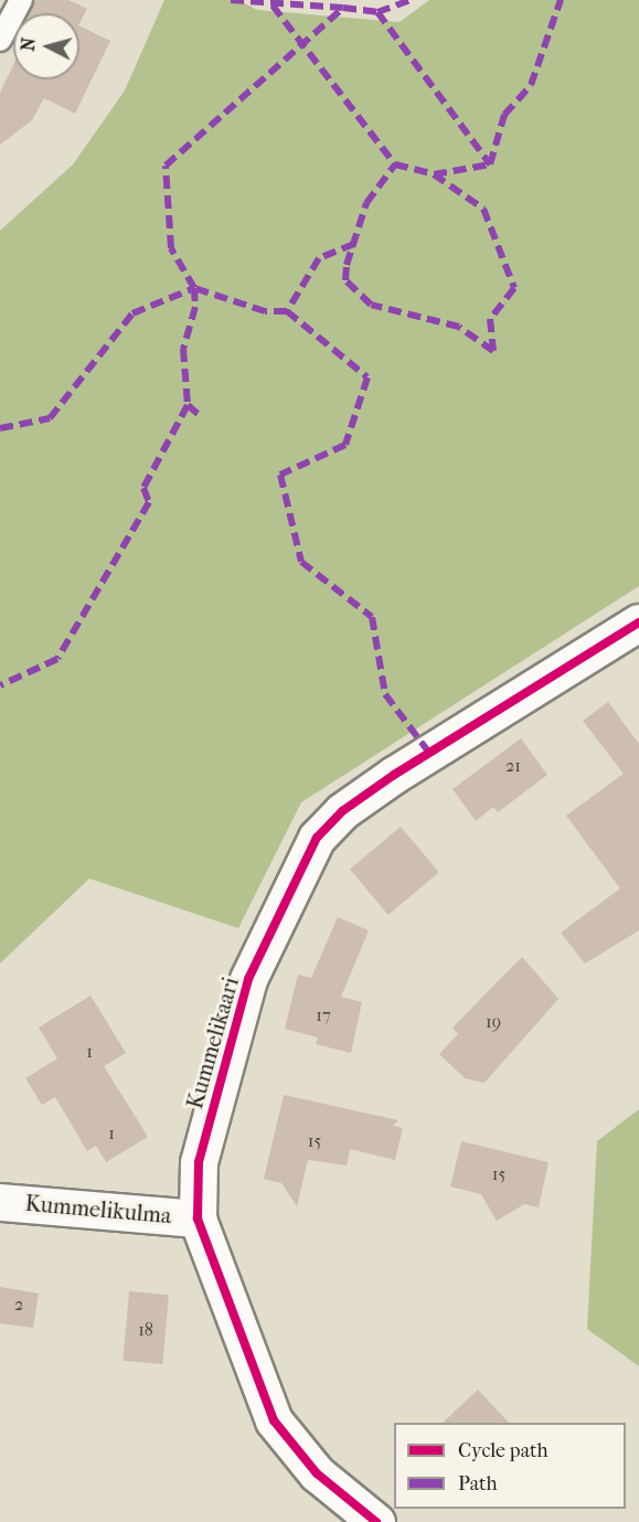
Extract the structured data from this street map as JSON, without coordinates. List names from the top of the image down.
{
  "streets": {
    "street": ["Kummelikaari", "Kummelikulma"]
  },
  "crossings": [
    ["Kummelikaari", "Kummelikulma"]
  ],
  "house_numbers": [
    "21",
    "17",
    "19",
    "1",
    "1",
    "15",
    "15",
    "2",
    "18"
  ],
  "legend": ["Cycle path", "Path"],
  "north": "left"
}
